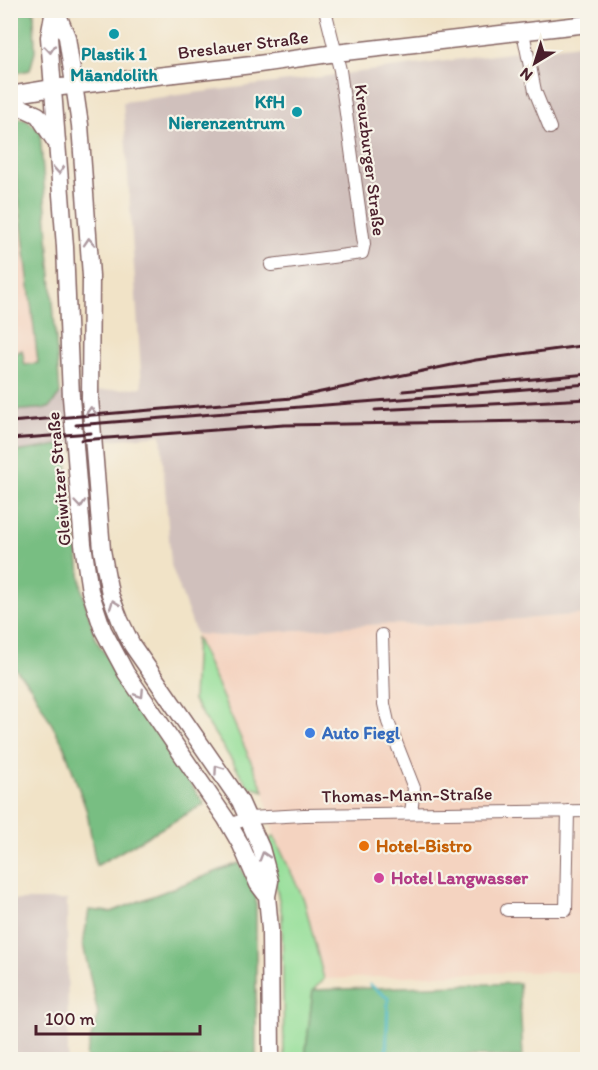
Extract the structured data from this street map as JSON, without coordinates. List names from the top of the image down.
{
  "streets": {
    "main road": ["Breslauer Straße", "Gleiwitzer Straße"],
    "street": ["Kreuzburger Straße", "Thomas-Mann-Straße"]
  },
  "crossings": [
    ["Breslauer Straße", "Kreuzburger Straße"],
    ["Breslauer Straße", "Gleiwitzer Straße"],
    ["Gleiwitzer Straße", "Thomas-Mann-Straße"]
  ],
  "places": [
    "Plastik 1 Mäandolith",
    "KfH Nierenzentrum",
    "Auto Fiegl",
    "Hotel-Bistro",
    "Hotel Langwasser"
  ],
  "scale_bar": "100 m",
  "north": "bottom left"
}
